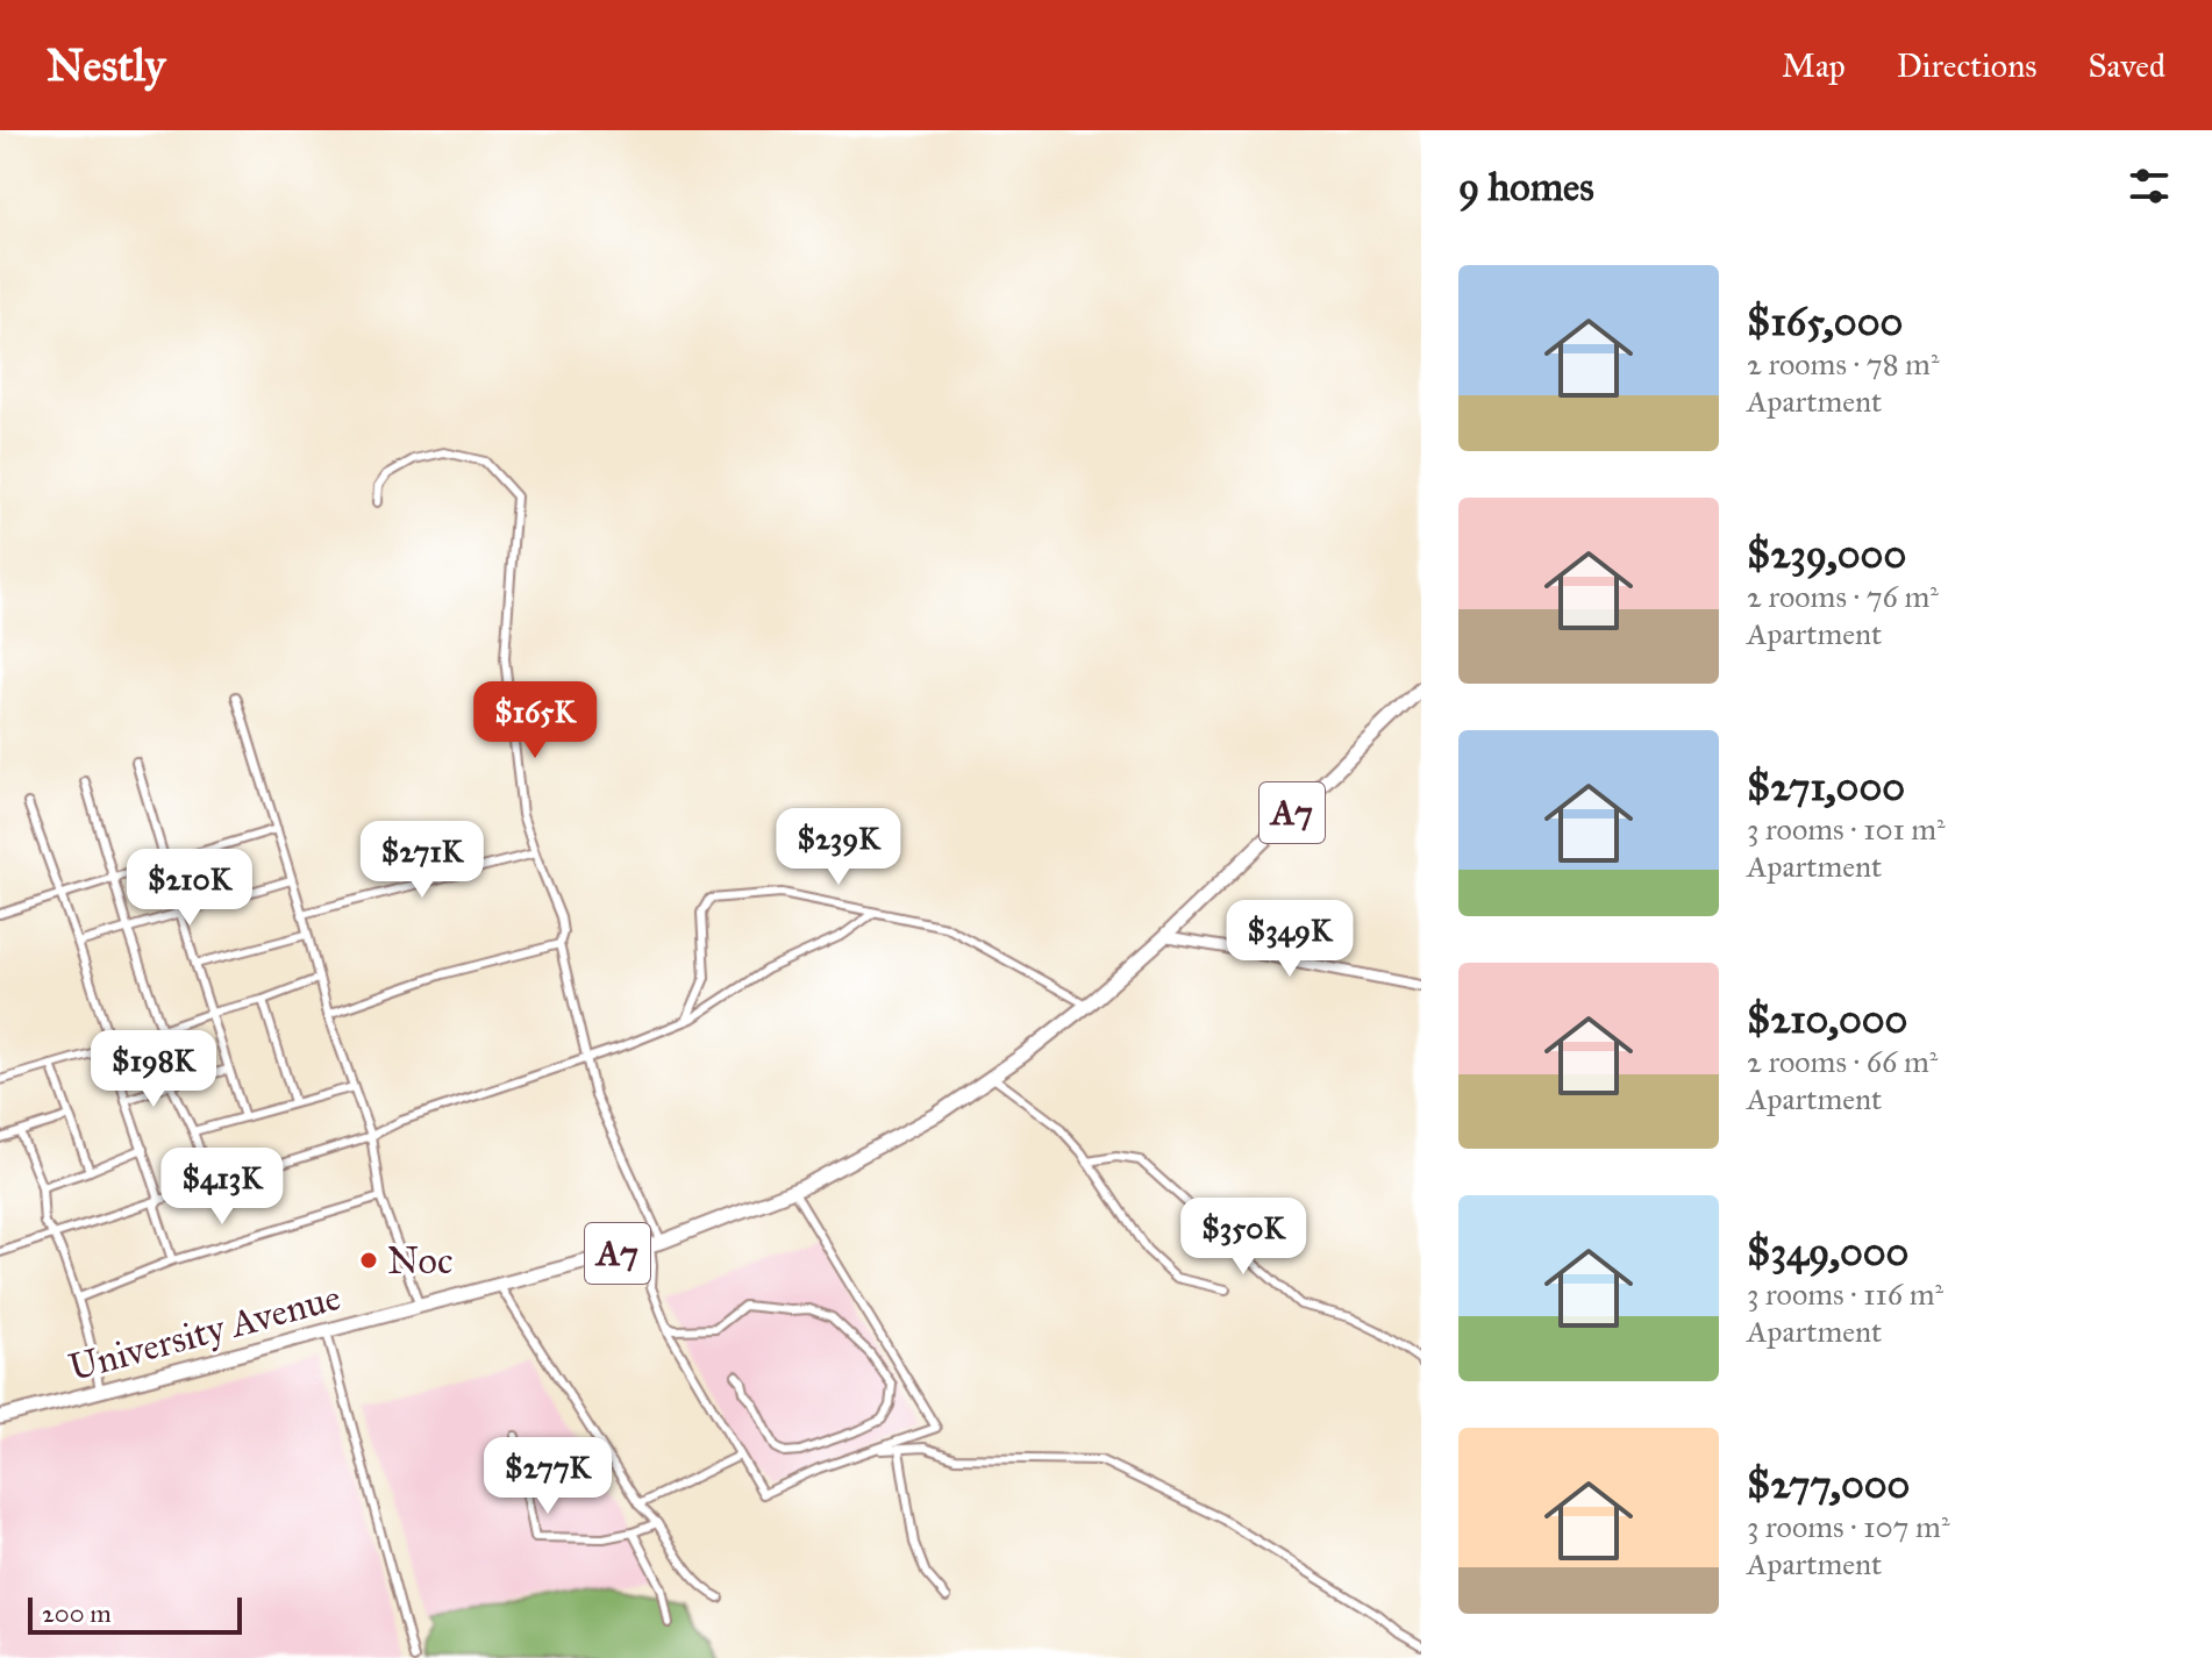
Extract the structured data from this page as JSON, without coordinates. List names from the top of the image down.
{
  "streets": {
    "highway": ["A7", "University Avenue"]
  },
  "crossings": [
    ["A7", "University Avenue"]
  ],
  "places": ["Noc"],
  "scale_bar": "200 m",
  "page": {
    "header": "Nestly",
    "nav": ["Map", "Directions", "Saved"],
    "heading": "9 homes",
    "list": [
      {
        "name": "$165,000",
        "note": "2 rooms · 78 m² · Apartment"
      },
      {
        "name": "$239,000",
        "note": "2 rooms · 76 m² · Apartment"
      },
      {
        "name": "$271,000",
        "note": "3 rooms · 101 m² · Apartment"
      },
      {
        "name": "$210,000",
        "note": "2 rooms · 66 m² · Apartment"
      },
      {
        "name": "$349,000",
        "note": "3 rooms · 116 m² · Apartment"
      },
      {
        "name": "$277,000",
        "note": "3 rooms · 107 m² · Apartment"
      }
    ],
    "price": [
      "$165K",
      "$239K",
      "$271K",
      "$210K",
      "$349K",
      "$198K",
      "$413K",
      "$350K",
      "$277K"
    ],
    "scale": "200 m"
  }
}
